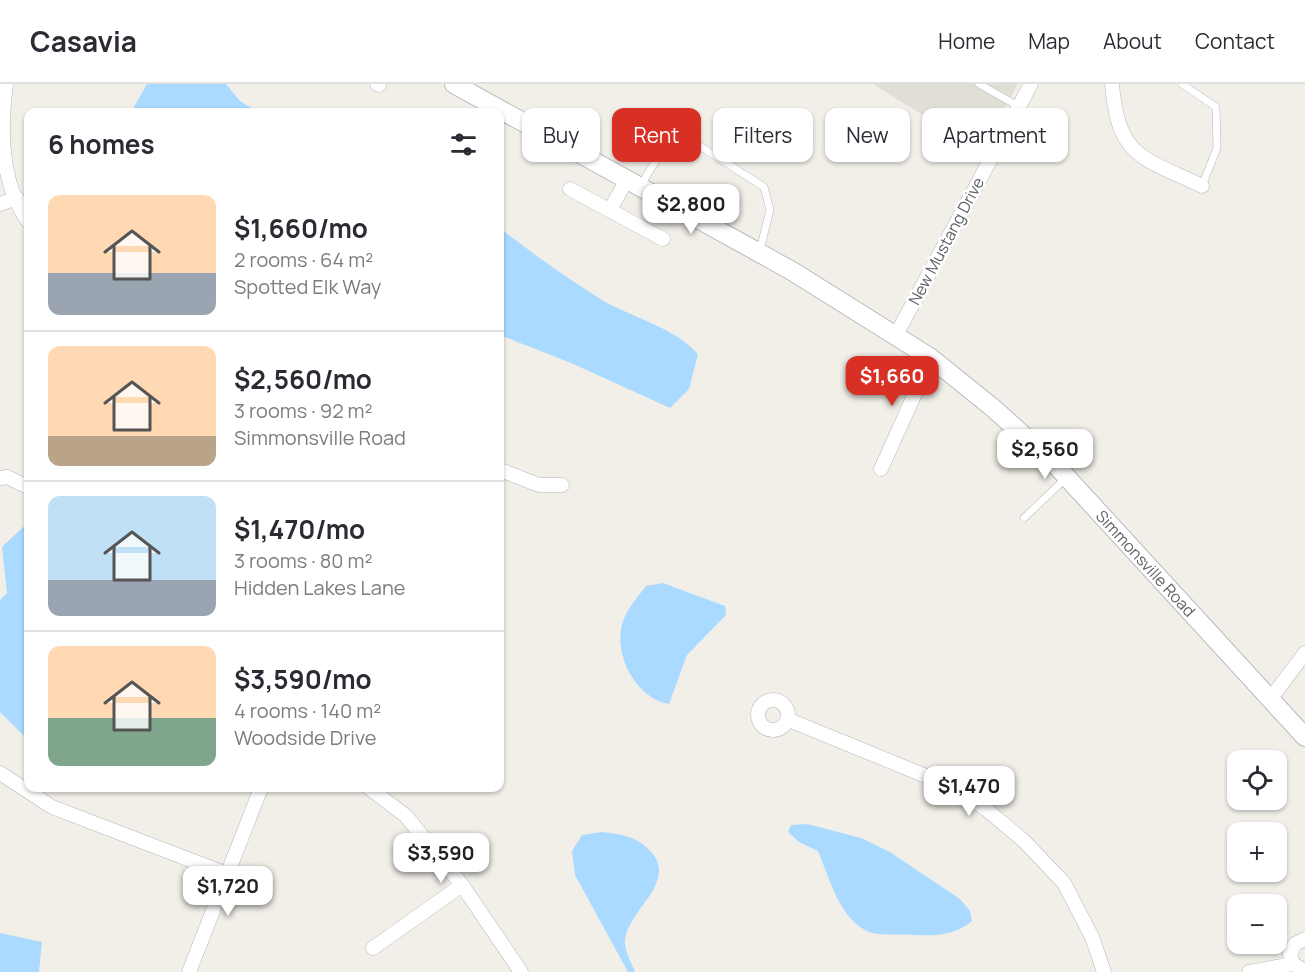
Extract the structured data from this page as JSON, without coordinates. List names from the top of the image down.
{
  "streets": {
    "street": ["New Mustang Drive", "Simmonsville Road"]
  },
  "crossings": [
    ["New Mustang Drive", "Simmonsville Road"]
  ],
  "page": {
    "header": "Casavia",
    "nav": [
      "Home",
      "Map",
      "About",
      "Contact"
    ],
    "chip": [
      "Buy",
      "Rent",
      "Filters",
      "New",
      "Apartment"
    ],
    "heading": "6 homes",
    "list": [
      {
        "name": "$1,660/mo",
        "note": "2 rooms · 64 m² · Spotted Elk Way"
      },
      {
        "name": "$2,560/mo",
        "note": "3 rooms · 92 m² · Simmonsville Road"
      },
      {
        "name": "$1,470/mo",
        "note": "3 rooms · 80 m² · Hidden Lakes Lane"
      },
      {
        "name": "$3,590/mo",
        "note": "4 rooms · 140 m² · Woodside Drive"
      }
    ],
    "price": [
      "$2,800",
      "$1,660",
      "$2,560",
      "$1,470",
      "$3,590",
      "$1,720"
    ],
    "map_buttons": ["+", "−"]
  }
}
